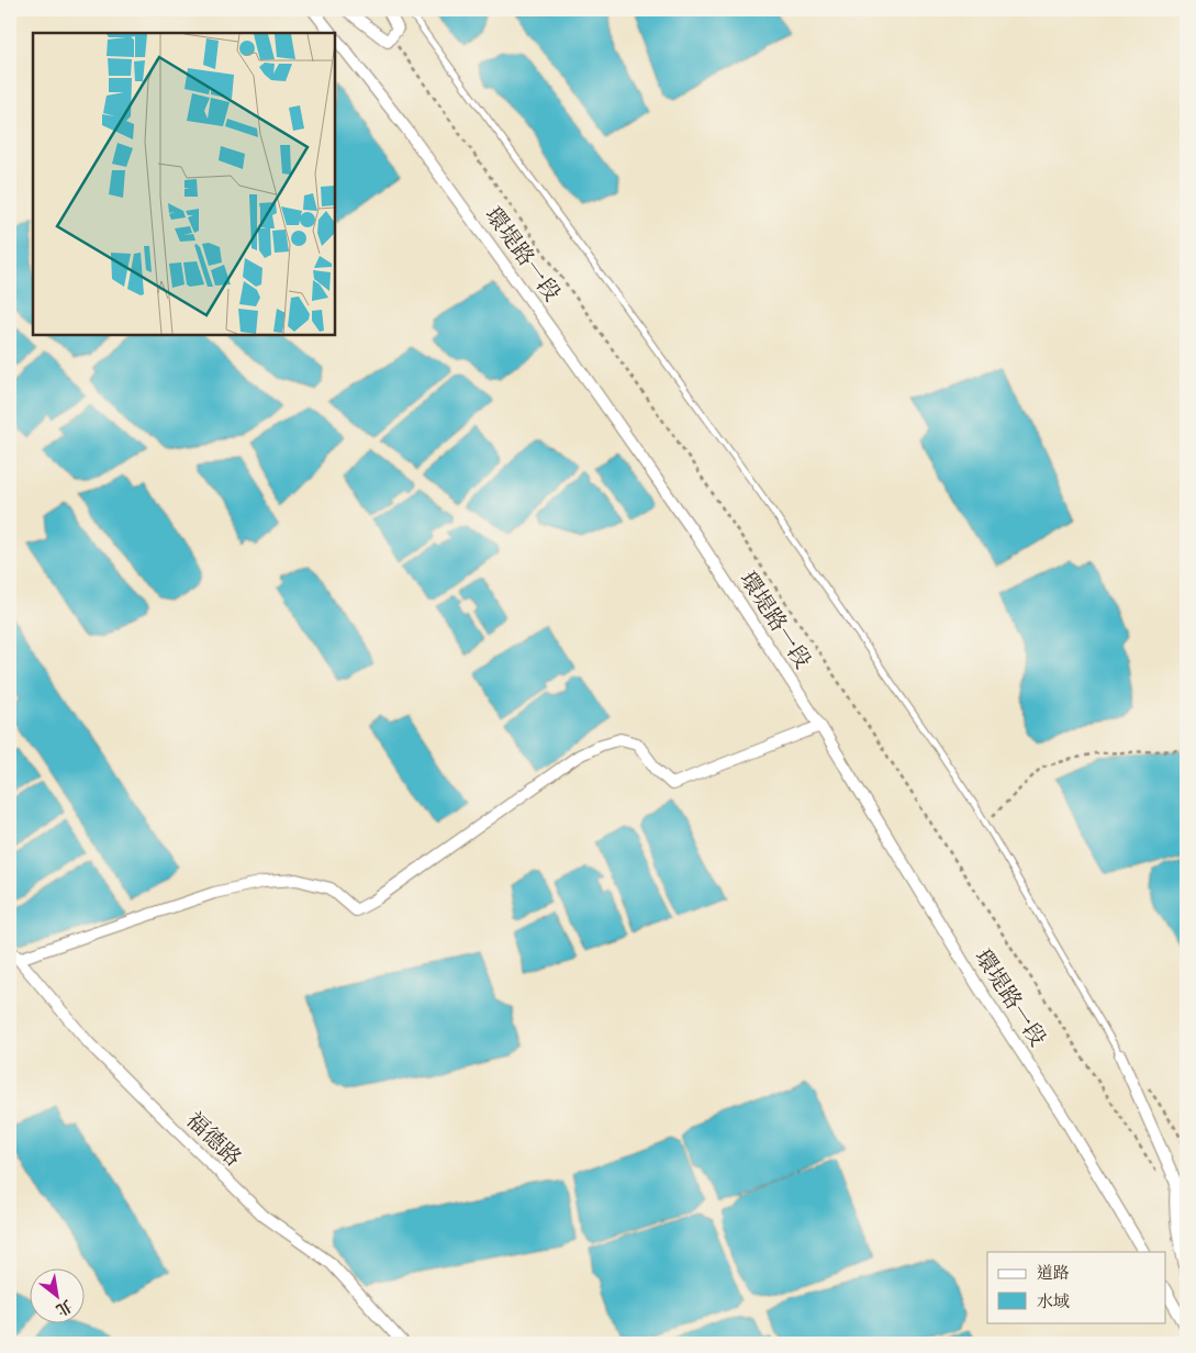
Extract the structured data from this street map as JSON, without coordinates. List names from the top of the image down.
{
  "streets": {
    "street": ["環堤路一段", "福德路"]
  },
  "legend": ["道路", "水域"],
  "north": "bottom right"
}
